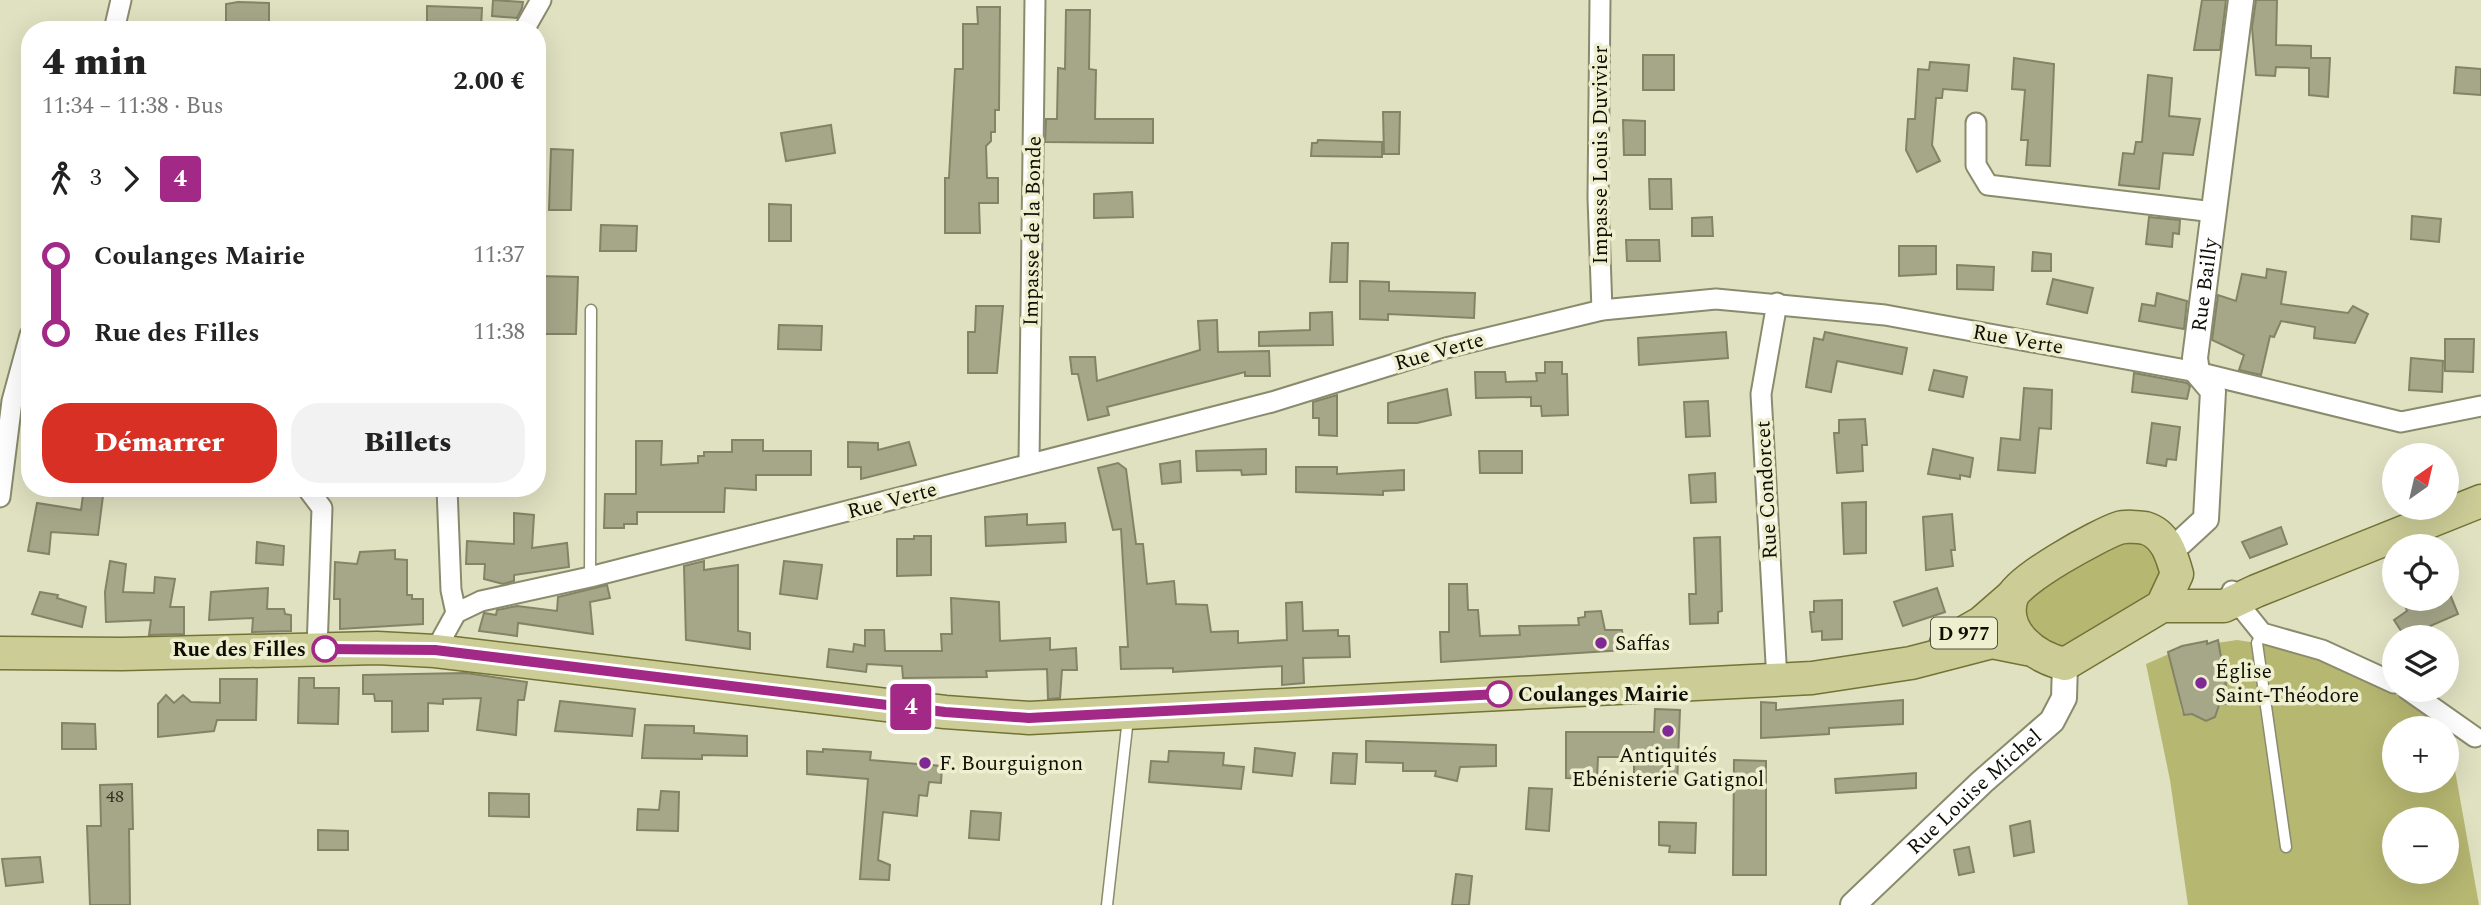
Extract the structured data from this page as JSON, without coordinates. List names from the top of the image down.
{
  "streets": {
    "main road": ["D 977"],
    "street": [
      "Impasse Louis Duvivier",
      "Impasse de la Bonde",
      "Rue Bailly",
      "Rue Verte",
      "Rue Condorcet",
      "Rue Louise Michel"
    ]
  },
  "crossings": [
    ["Impasse Louis Duvivier", "Rue Verte"],
    ["Impasse de la Bonde", "Rue Verte"],
    ["Rue Bailly", "Rue Verte"],
    ["Rue Verte", "Rue Condorcet"],
    ["Rue Condorcet", "D 977"]
  ],
  "places": [
    "Saffas",
    "Rue des Filles",
    "Église Saint-Théodore",
    "Coulanges Mairie",
    "Antiquités Ebénisterie Gatignol",
    "F. Bourguignon"
  ],
  "lines": ["bus line 4"],
  "house_numbers": ["48"],
  "north": "top right",
  "page": {
    "on_map": "4",
    "heading": ["4 min", "11:34 – 11:38 · Bus", "2.00 €"],
    "legs": ["3", "4"],
    "list": [
      {
        "name": "Coulanges Mairie",
        "value": "11:37"
      },
      {
        "name": "Rue des Filles",
        "value": "11:38"
      }
    ],
    "buttons": ["Démarrer", "Billets"],
    "map_buttons": ["+", "−"]
  }
}
